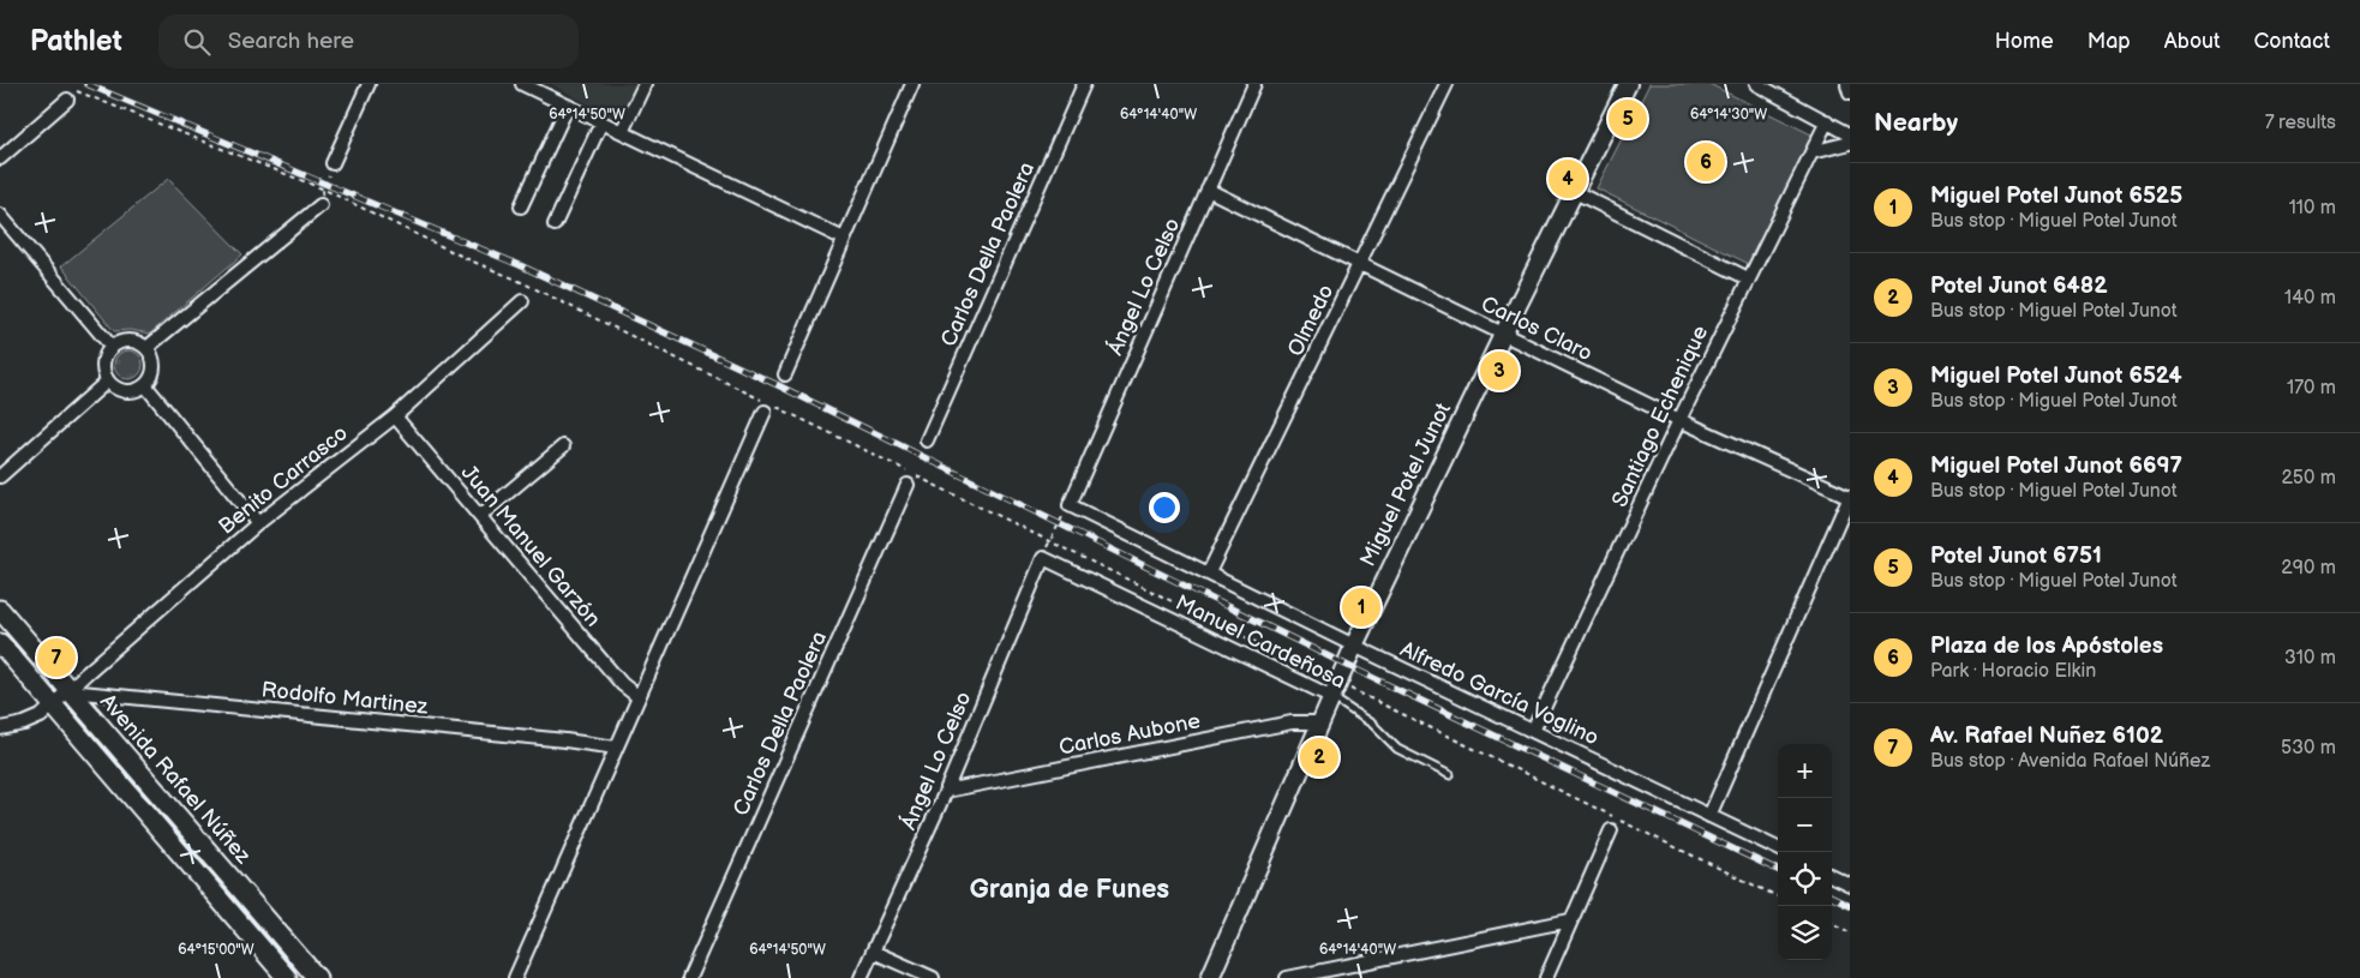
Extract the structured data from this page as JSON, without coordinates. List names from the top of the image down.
{
  "streets": {
    "main road": ["Miguel Potel Junot", "Avenida Rafael Núñez"],
    "street": [
      "Carlos Della Paolera",
      "Ángel Lo Celso",
      "Olmedo",
      "Carlos Claro",
      "Santiago Echenique",
      "Benito Carrasco",
      "Juan Manuel Garzón",
      "Manuel Cardeñosa",
      "Alfredo García Voglino",
      "Rodolfo Martinez",
      "Carlos Aubone"
    ]
  },
  "crossings": [
    ["Ángel Lo Celso", "Carlos Claro"],
    ["Ángel Lo Celso", "Manuel Cardeñosa"],
    ["Ángel Lo Celso", "Alfredo García Voglino"],
    ["Ángel Lo Celso", "Carlos Aubone"],
    ["Olmedo", "Carlos Claro"],
    ["Olmedo", "Alfredo García Voglino"],
    ["Carlos Claro", "Santiago Echenique"],
    ["Carlos Claro", "Miguel Potel Junot"],
    ["Santiago Echenique", "Alfredo García Voglino"],
    ["Benito Carrasco", "Juan Manuel Garzón"],
    ["Benito Carrasco", "Rodolfo Martinez"],
    ["Benito Carrasco", "Avenida Rafael Núñez"],
    ["Miguel Potel Junot", "Manuel Cardeñosa"],
    ["Miguel Potel Junot", "Alfredo García Voglino"],
    ["Miguel Potel Junot", "Carlos Aubone"],
    ["Rodolfo Martinez", "Avenida Rafael Núñez"]
  ],
  "districts": ["Granja de Funes"],
  "page": {
    "header": "Pathlet",
    "search": "Search here",
    "nav": [
      "Home",
      "Map",
      "About",
      "Contact"
    ],
    "heading": ["Nearby", "7 results"],
    "pins": [
      "5",
      "6",
      "4",
      "3",
      "1",
      "7",
      "2"
    ],
    "list": [
      {
        "mark": "1",
        "name": "Miguel Potel Junot 6525",
        "note": "Bus stop · Miguel Potel Junot",
        "value": "110 m"
      },
      {
        "mark": "2",
        "name": "Potel Junot 6482",
        "note": "Bus stop · Miguel Potel Junot",
        "value": "140 m"
      },
      {
        "mark": "3",
        "name": "Miguel Potel Junot 6524",
        "note": "Bus stop · Miguel Potel Junot",
        "value": "170 m"
      },
      {
        "mark": "4",
        "name": "Miguel Potel Junot 6697",
        "note": "Bus stop · Miguel Potel Junot",
        "value": "250 m"
      },
      {
        "mark": "5",
        "name": "Potel Junot 6751",
        "note": "Bus stop · Miguel Potel Junot",
        "value": "290 m"
      },
      {
        "mark": "6",
        "name": "Plaza de los Apóstoles",
        "note": "Park · Horacio Elkin",
        "value": "310 m"
      },
      {
        "mark": "7",
        "name": "Av. Rafael Nuñez 6102",
        "note": "Bus stop · Avenida Rafael Núñez",
        "value": "530 m"
      }
    ],
    "map_buttons": ["+", "−"]
  },
  "coordinates": [
    "64°14'50\"W",
    "64°14'40\"W",
    "64°14'30\"W",
    "64°15'00\"W"
  ]
}
